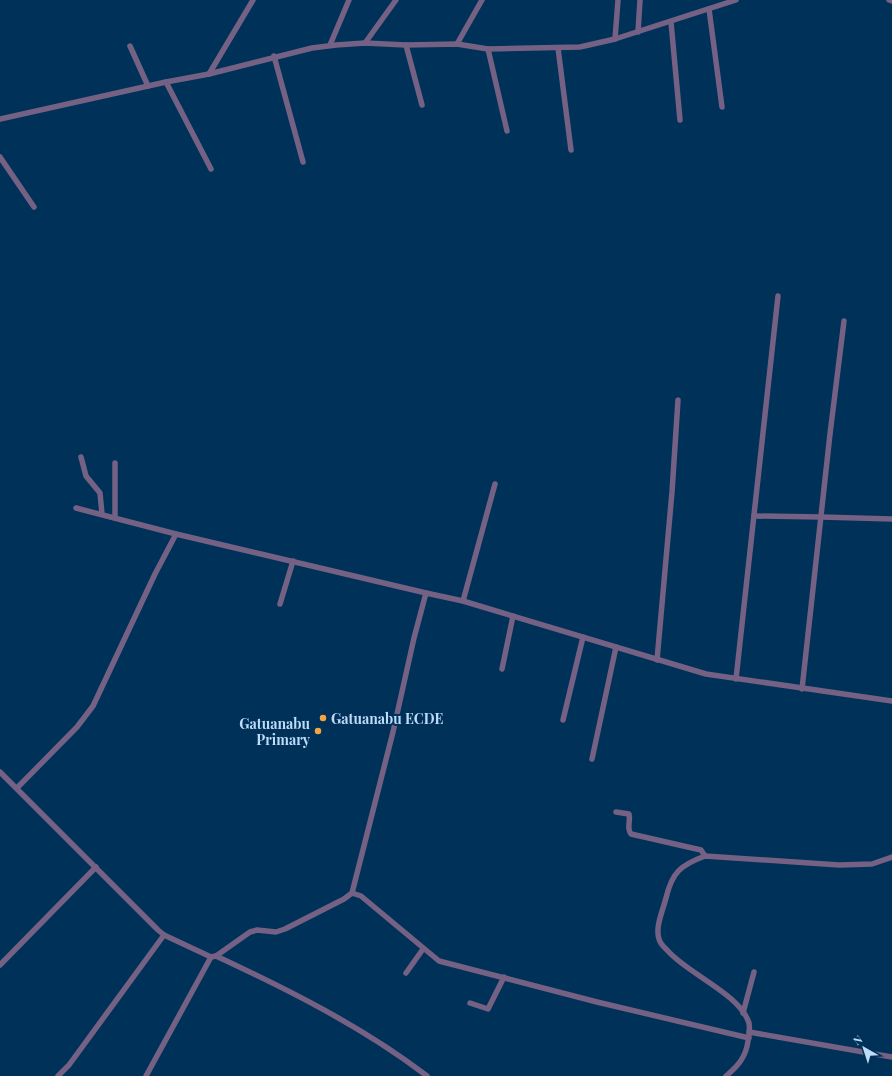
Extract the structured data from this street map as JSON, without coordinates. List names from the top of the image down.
{
  "places": ["Gatuanabu ECDE", "Gatuanabu Primary"],
  "north": "top left"
}
